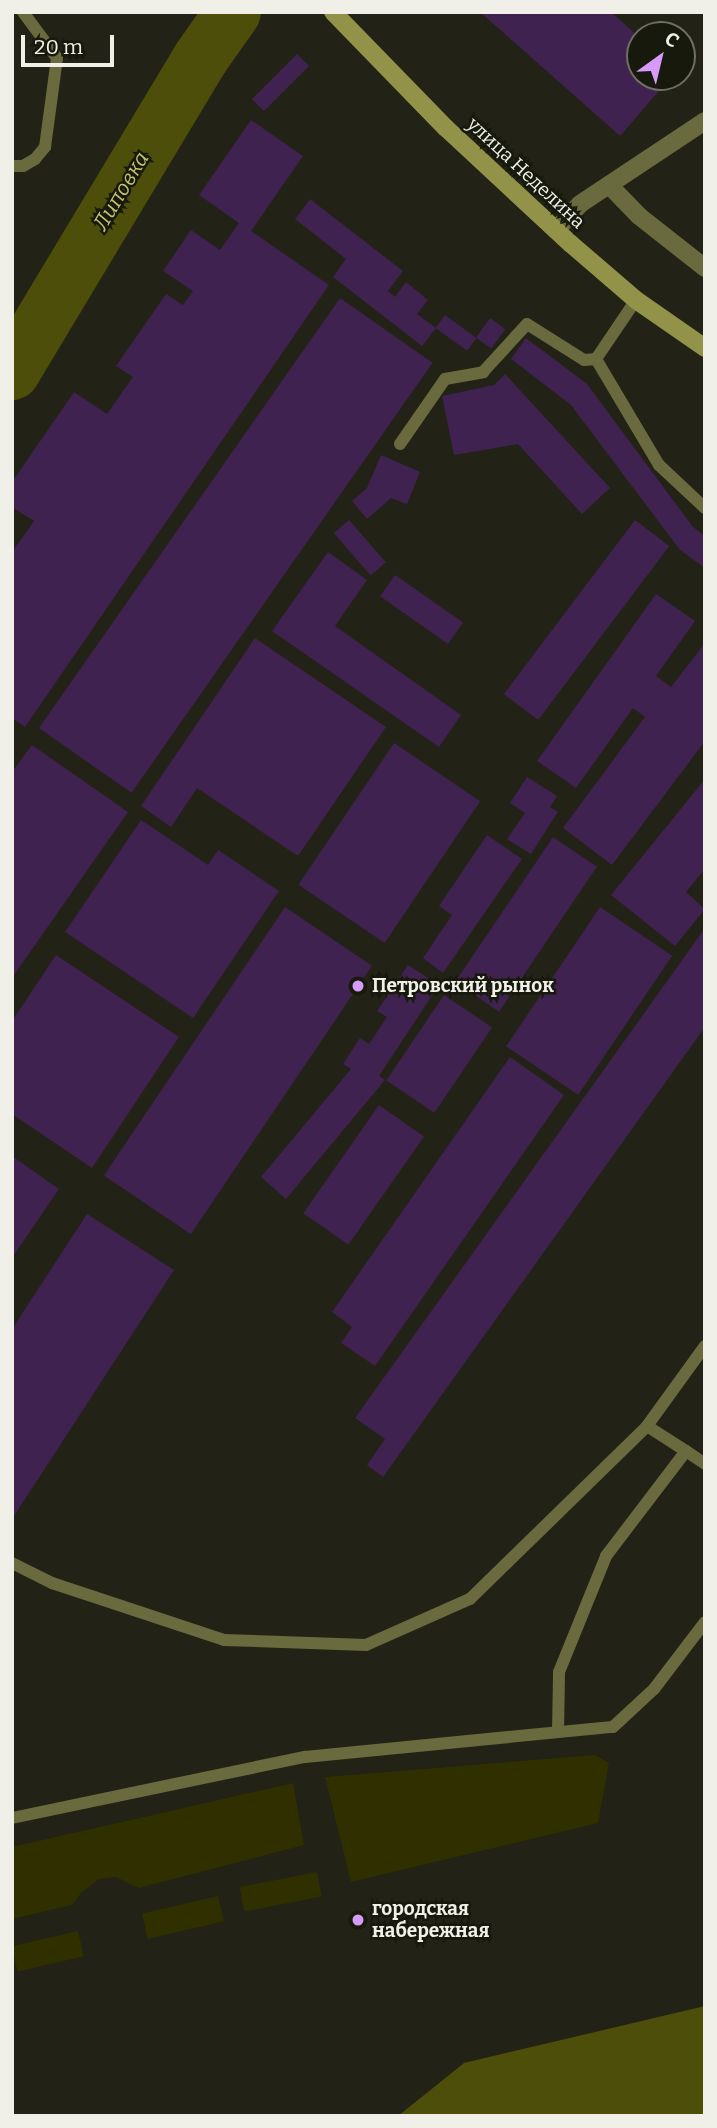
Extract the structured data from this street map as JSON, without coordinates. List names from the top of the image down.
{
  "streets": {
    "main road": ["улица Неделина"]
  },
  "water": ["Липовка"],
  "places": ["Петровский рынок", "городская набережная"],
  "scale_bar": "20 m",
  "north": "top right"
}
